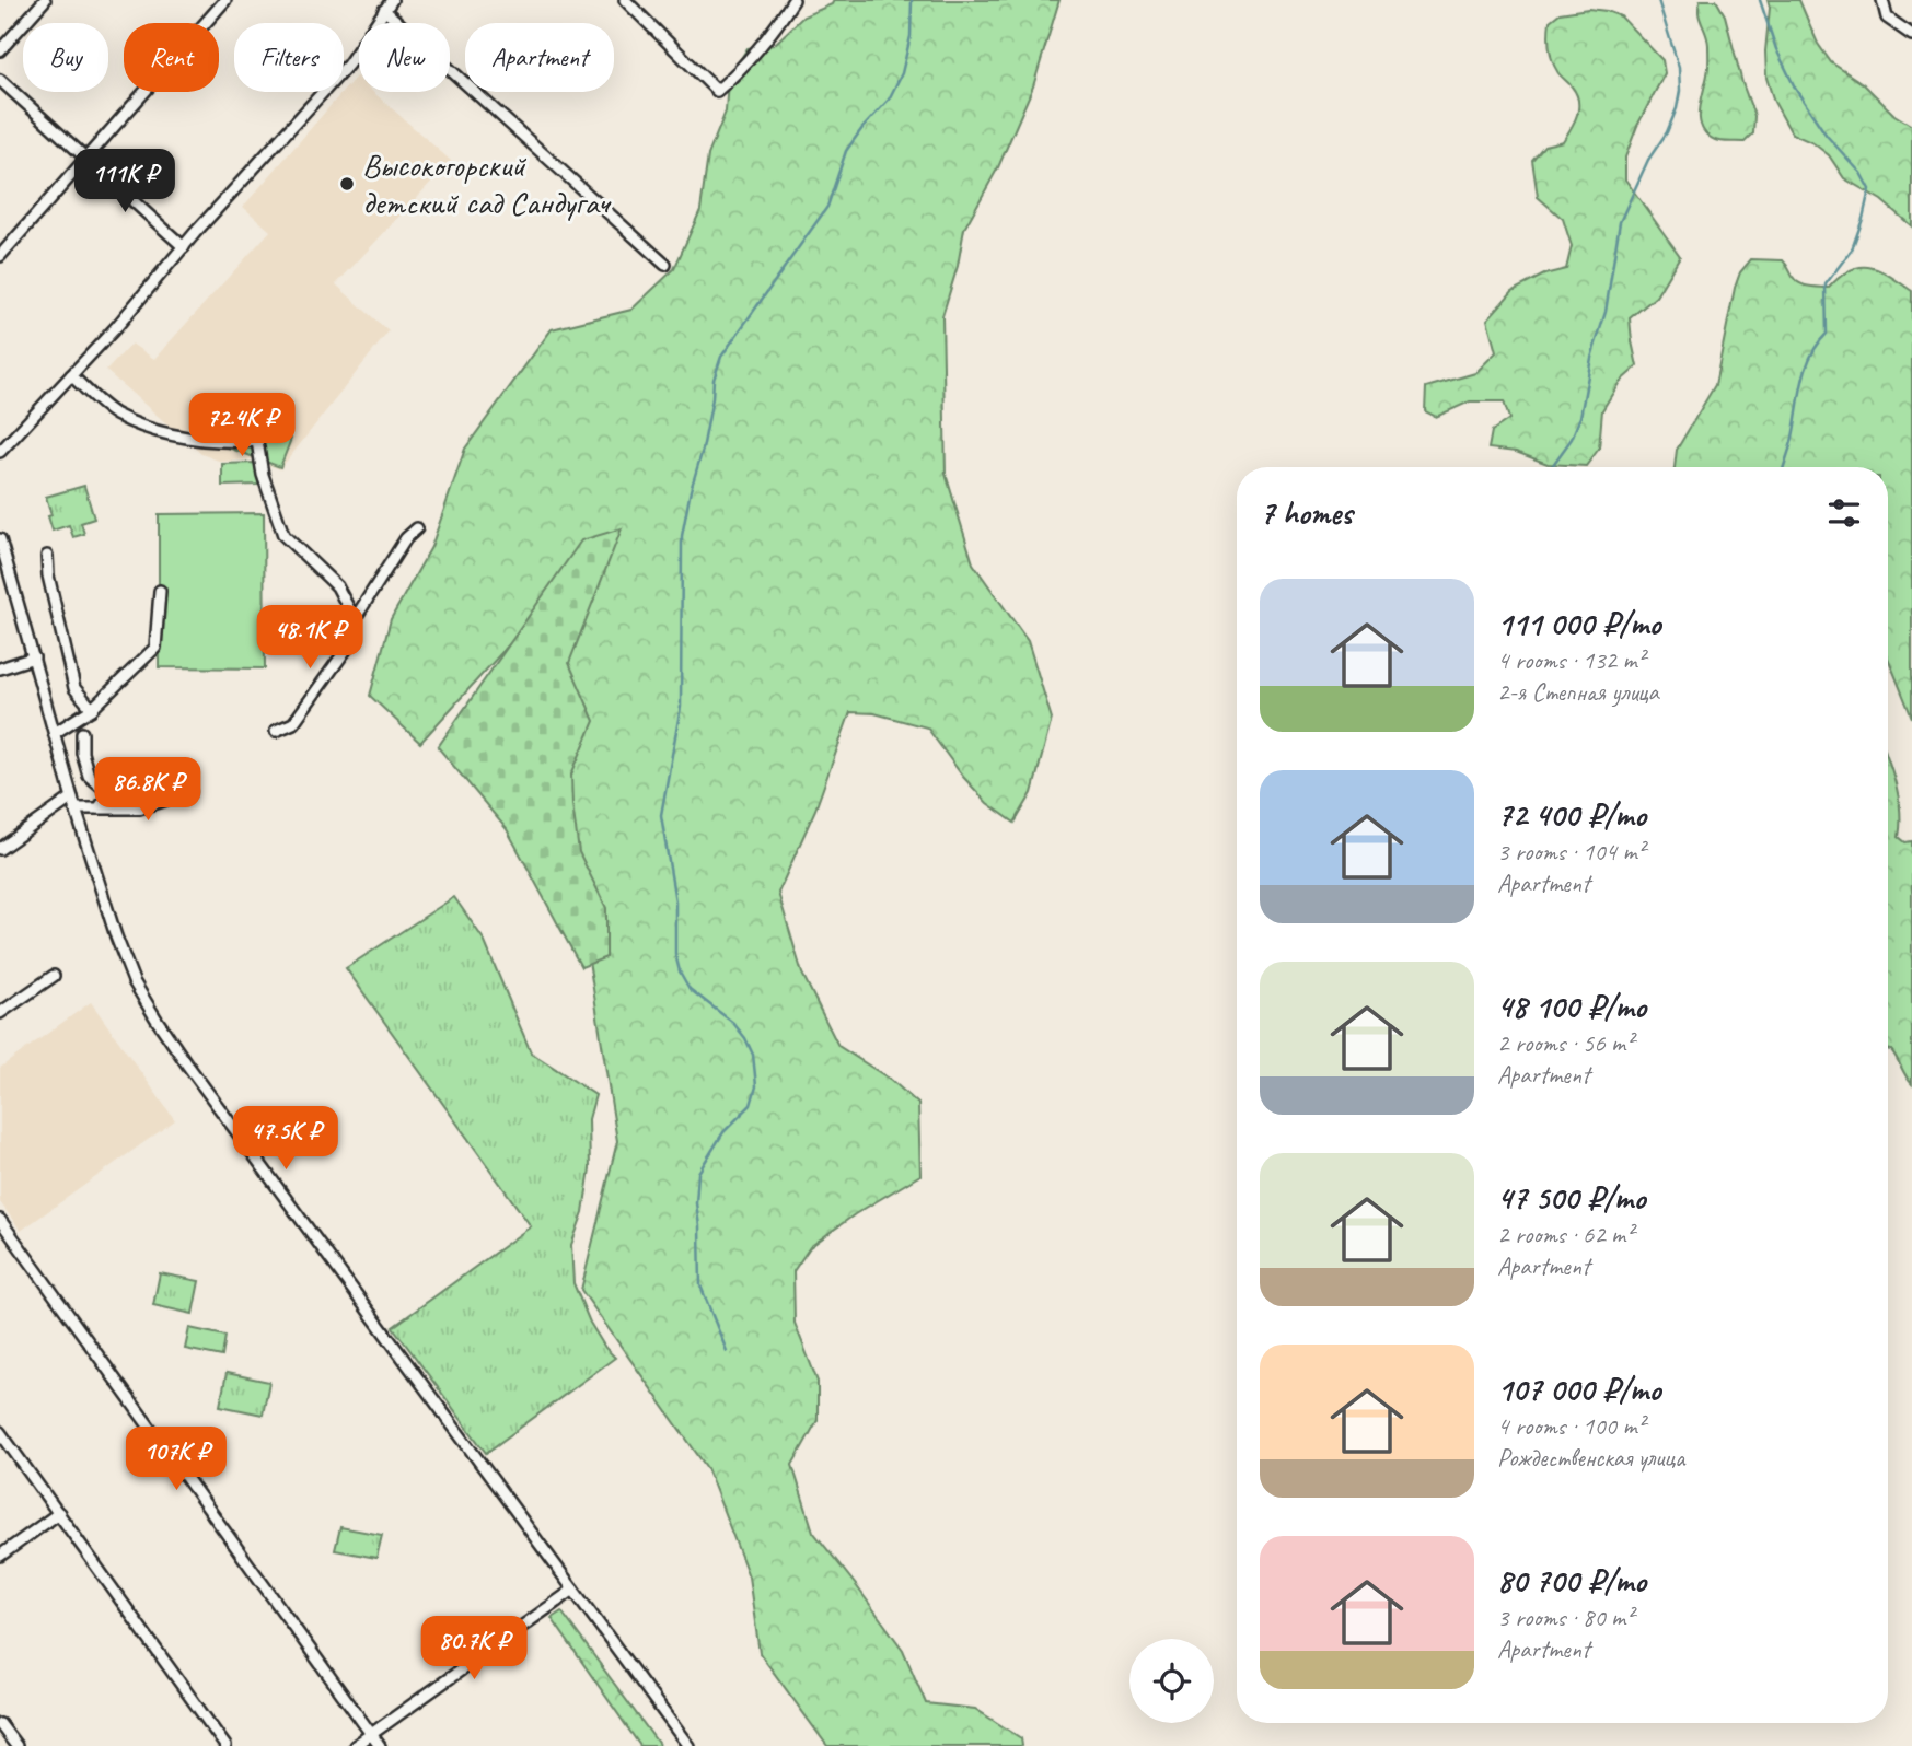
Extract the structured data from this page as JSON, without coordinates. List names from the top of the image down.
{
  "places": ["Высокогорский детский сад Сандугач"],
  "page": {
    "chip": [
      "Buy",
      "Rent",
      "Filters",
      "New",
      "Apartment"
    ],
    "price": [
      "111K ₽",
      "72.4K ₽",
      "48.1K ₽",
      "86.8K ₽",
      "47.5K ₽",
      "107K ₽",
      "80.7K ₽"
    ],
    "heading": "7 homes",
    "list": [
      {
        "name": "111 000 ₽/mo",
        "note": "4 rooms · 132 m² · 2-я Степная улица"
      },
      {
        "name": "72 400 ₽/mo",
        "note": "3 rooms · 104 m² · Apartment"
      },
      {
        "name": "48 100 ₽/mo",
        "note": "2 rooms · 56 m² · Apartment"
      },
      {
        "name": "47 500 ₽/mo",
        "note": "2 rooms · 62 m² · Apartment"
      },
      {
        "name": "107 000 ₽/mo",
        "note": "4 rooms · 100 m² · Рождественская улица"
      },
      {
        "name": "80 700 ₽/mo",
        "note": "3 rooms · 80 m² · Apartment"
      }
    ]
  }
}
